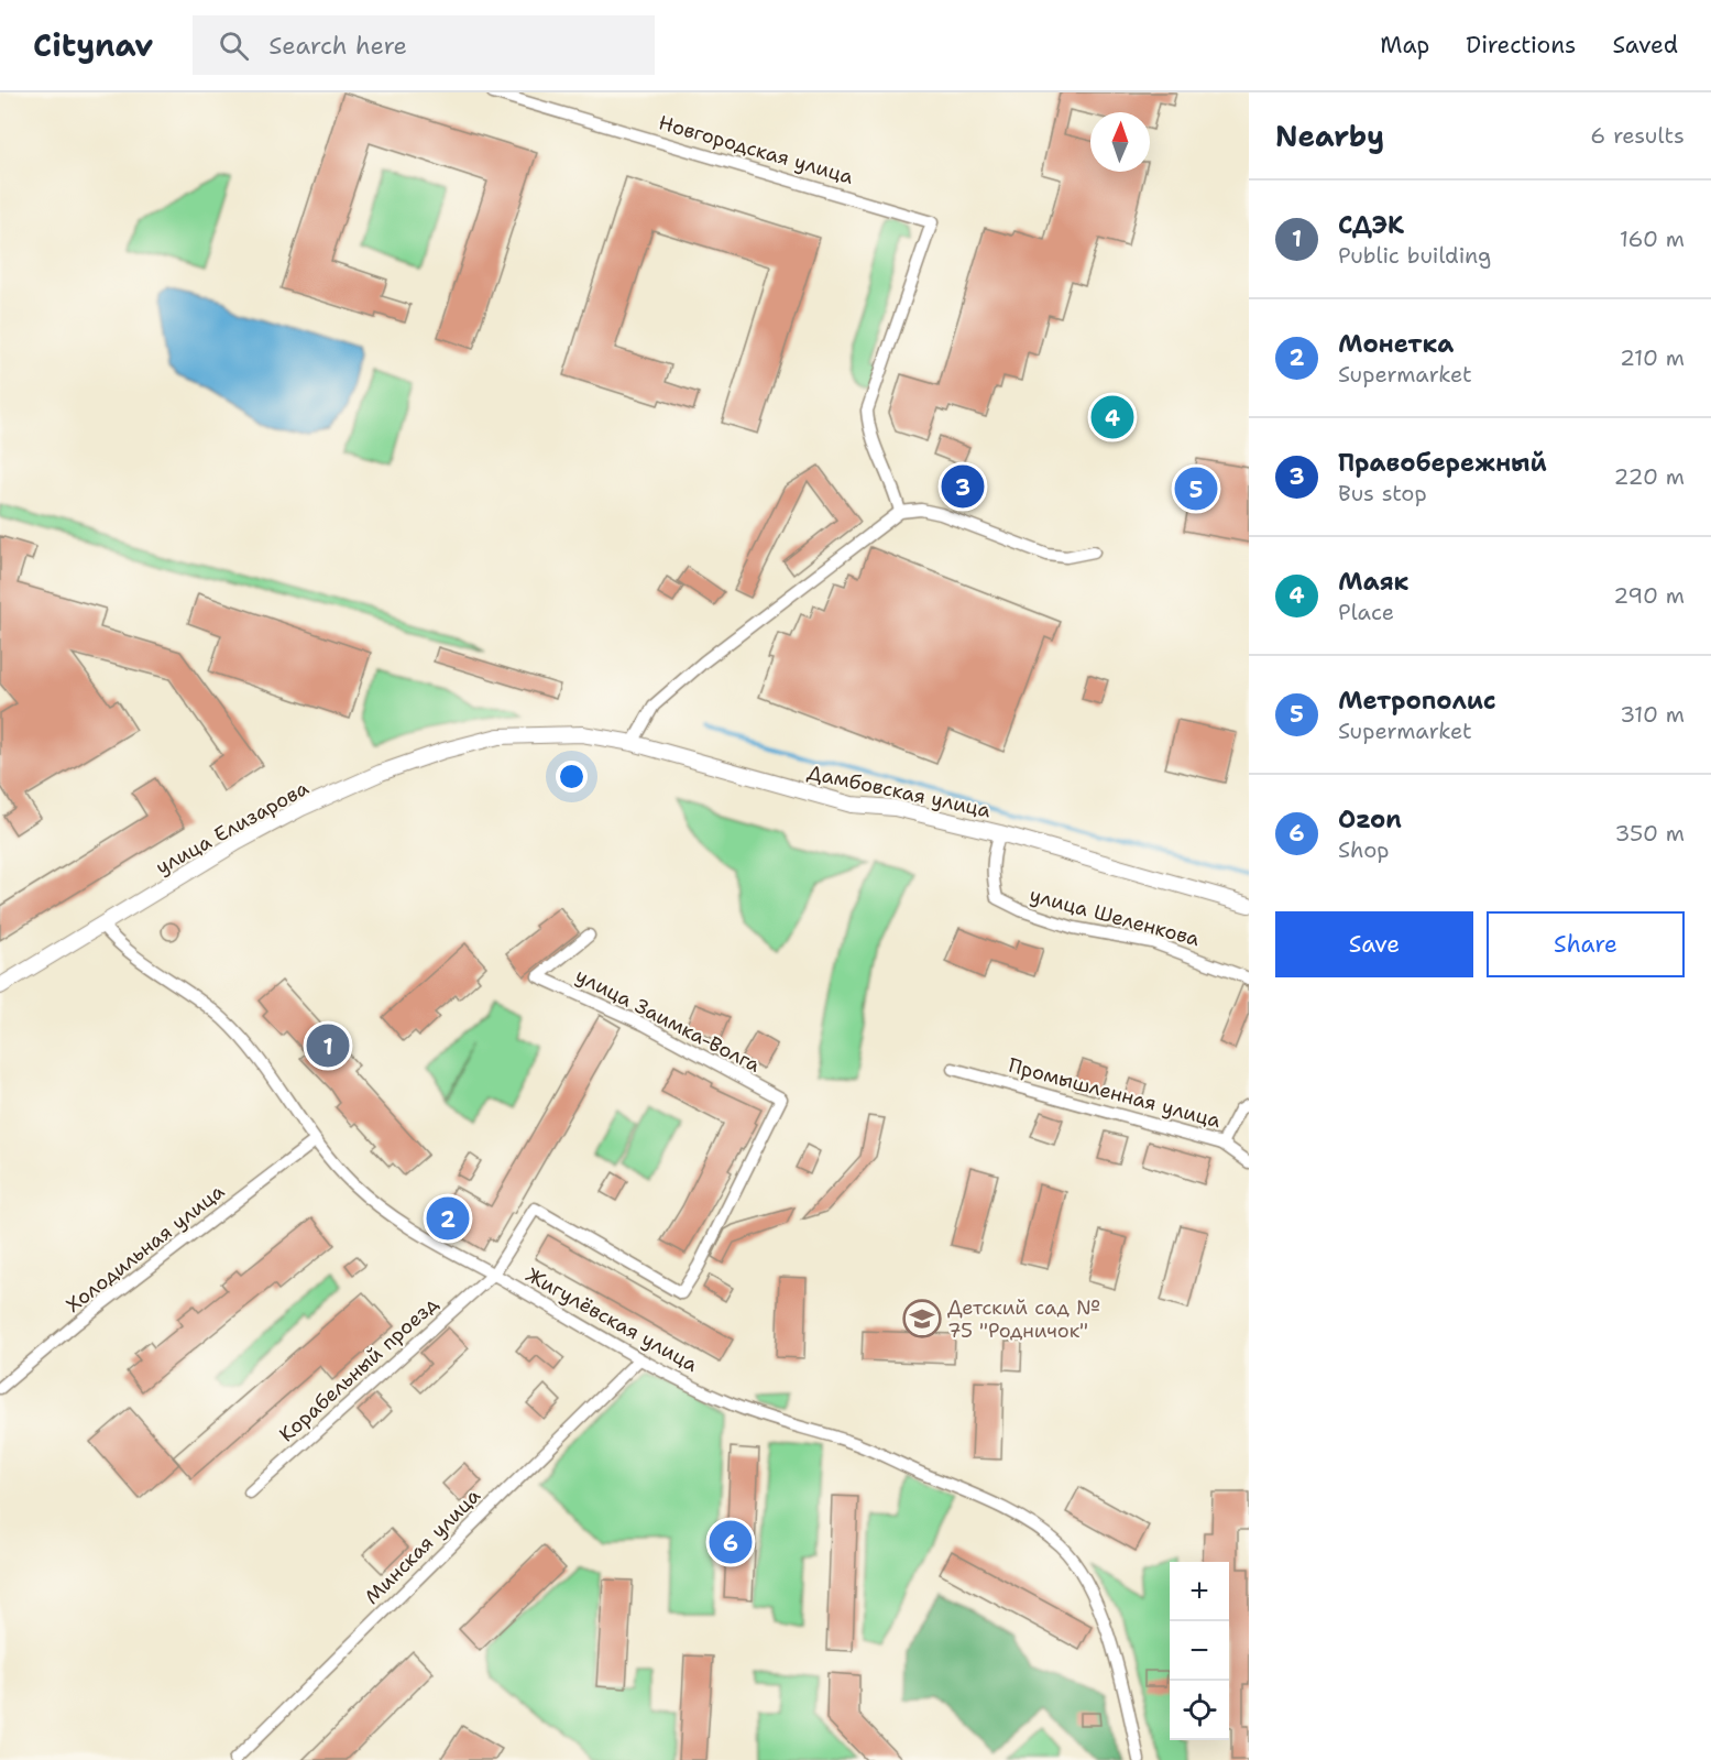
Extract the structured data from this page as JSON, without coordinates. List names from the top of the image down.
{
  "streets": {
    "street": [
      "Новгородская улица",
      "Дамбовская улица",
      "улица Елизарова",
      "улица Шеленкова",
      "улица Заимка-Волга",
      "Промышленная улица",
      "Холодильная улица",
      "Жигулёвская улица",
      "Корабельный проезд",
      "Минская улица"
    ]
  },
  "crossings": [
    ["Дамбовская улица", "улица Елизарова"],
    ["Дамбовская улица", "улица Шеленкова"],
    ["улица Елизарова", "Жигулёвская улица"],
    ["улица Заимка-Волга", "Корабельный проезд"],
    ["Холодильная улица", "Жигулёвская улица"],
    ["Жигулёвская улица", "Корабельный проезд"],
    ["Жигулёвская улица", "Минская улица"]
  ],
  "places": {
    "school or university": ["Детский сад № 75 \"Родничок\""]
  },
  "north": "top",
  "page": {
    "header": "Citynav",
    "search": "Search here",
    "nav": ["Map", "Directions", "Saved"],
    "heading": ["Nearby", "6 results"],
    "list": [
      {
        "mark": "1",
        "name": "СДЭК",
        "note": "Public building",
        "value": "160 m"
      },
      {
        "mark": "2",
        "name": "Монетка",
        "note": "Supermarket",
        "value": "210 m"
      },
      {
        "mark": "3",
        "name": "Правобережный",
        "note": "Bus stop",
        "value": "220 m"
      },
      {
        "mark": "4",
        "name": "Маяк",
        "note": "Place",
        "value": "290 m"
      },
      {
        "mark": "5",
        "name": "Метрополис",
        "note": "Supermarket",
        "value": "310 m"
      },
      {
        "mark": "6",
        "name": "Ozon",
        "note": "Shop",
        "value": "350 m"
      }
    ],
    "pins": [
      "4",
      "3",
      "5",
      "1",
      "2",
      "6"
    ],
    "buttons": ["Save", "Share"],
    "map_buttons": ["+", "−"]
  }
}
